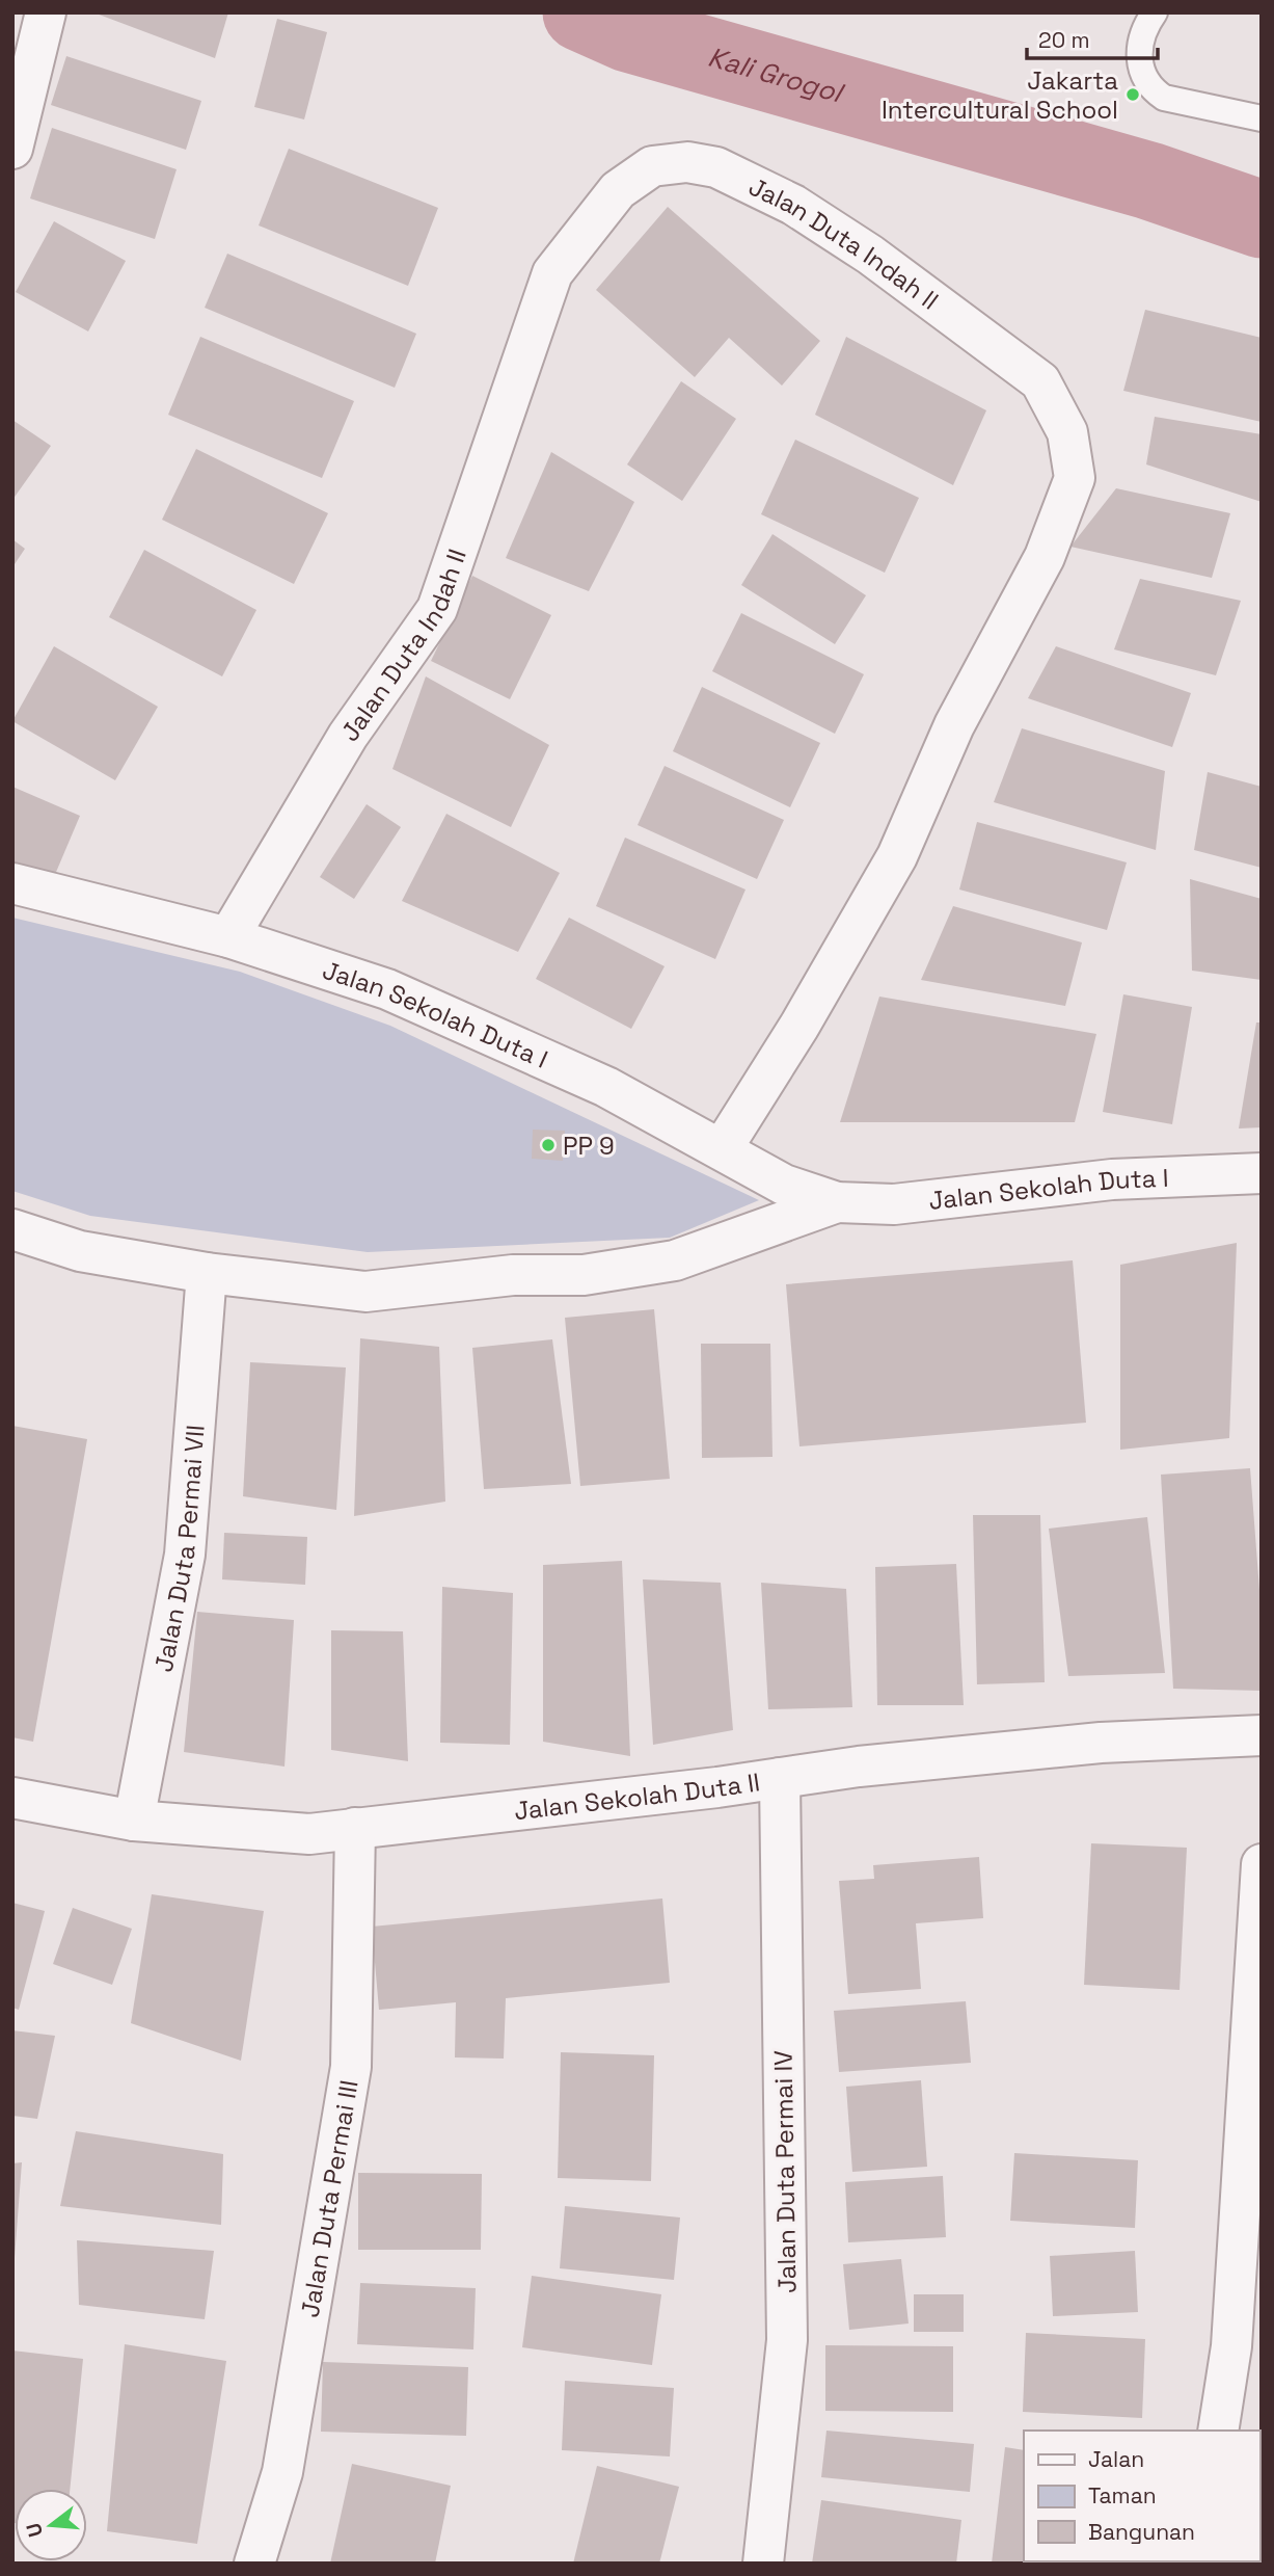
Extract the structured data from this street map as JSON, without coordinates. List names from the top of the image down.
{
  "streets": {
    "street": [
      "Jalan Duta Indah II",
      "Jalan Sekolah Duta I",
      "Jalan Duta Permai VII",
      "Jalan Sekolah Duta II",
      "Jalan Duta Permai IV",
      "Jalan Duta Permai III"
    ]
  },
  "crossings": [
    ["Jalan Duta Indah II", "Jalan Sekolah Duta I"],
    ["Jalan Sekolah Duta I", "Jalan Duta Permai VII"],
    ["Jalan Duta Permai VII", "Jalan Sekolah Duta II"],
    ["Jalan Sekolah Duta II", "Jalan Duta Permai IV"],
    ["Jalan Sekolah Duta II", "Jalan Duta Permai III"]
  ],
  "water": ["Kali Grogol"],
  "places": ["Jakarta Intercultural School", "PP 9"],
  "legend": ["Jalan", "Taman", "Bangunan"],
  "scale_bar": "20 m",
  "north": "left"
}
